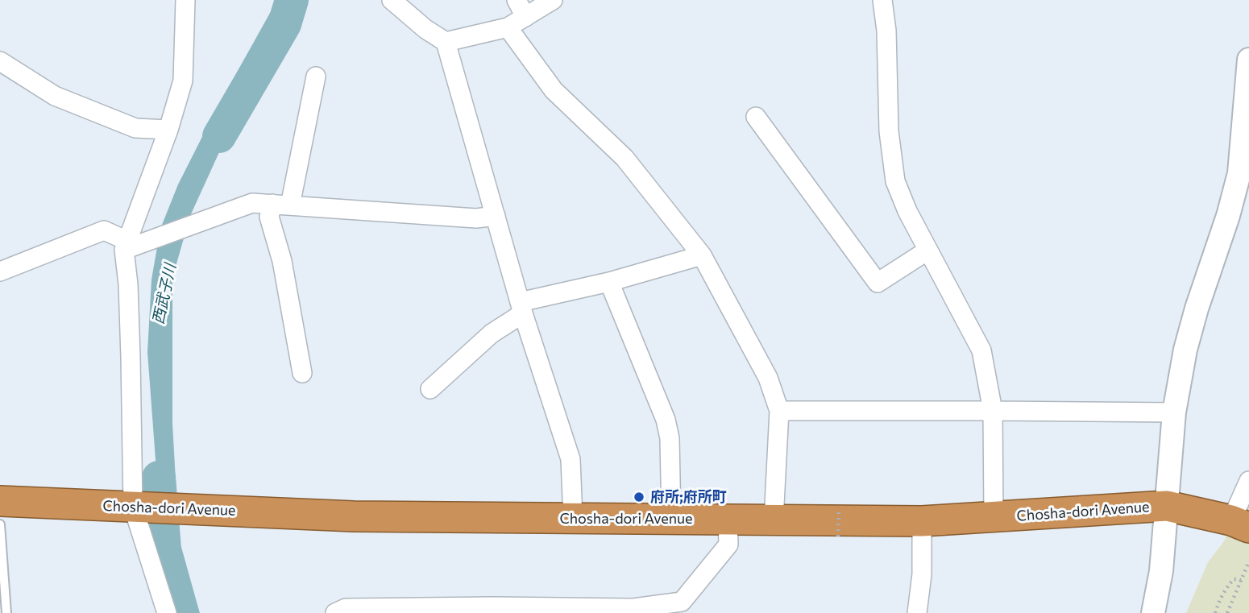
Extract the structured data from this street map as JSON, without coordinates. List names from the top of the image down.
{
  "streets": {
    "highway": ["Chosha-dori Avenue"]
  },
  "water": ["西武子川"],
  "places": ["府所;府所町"]
}
